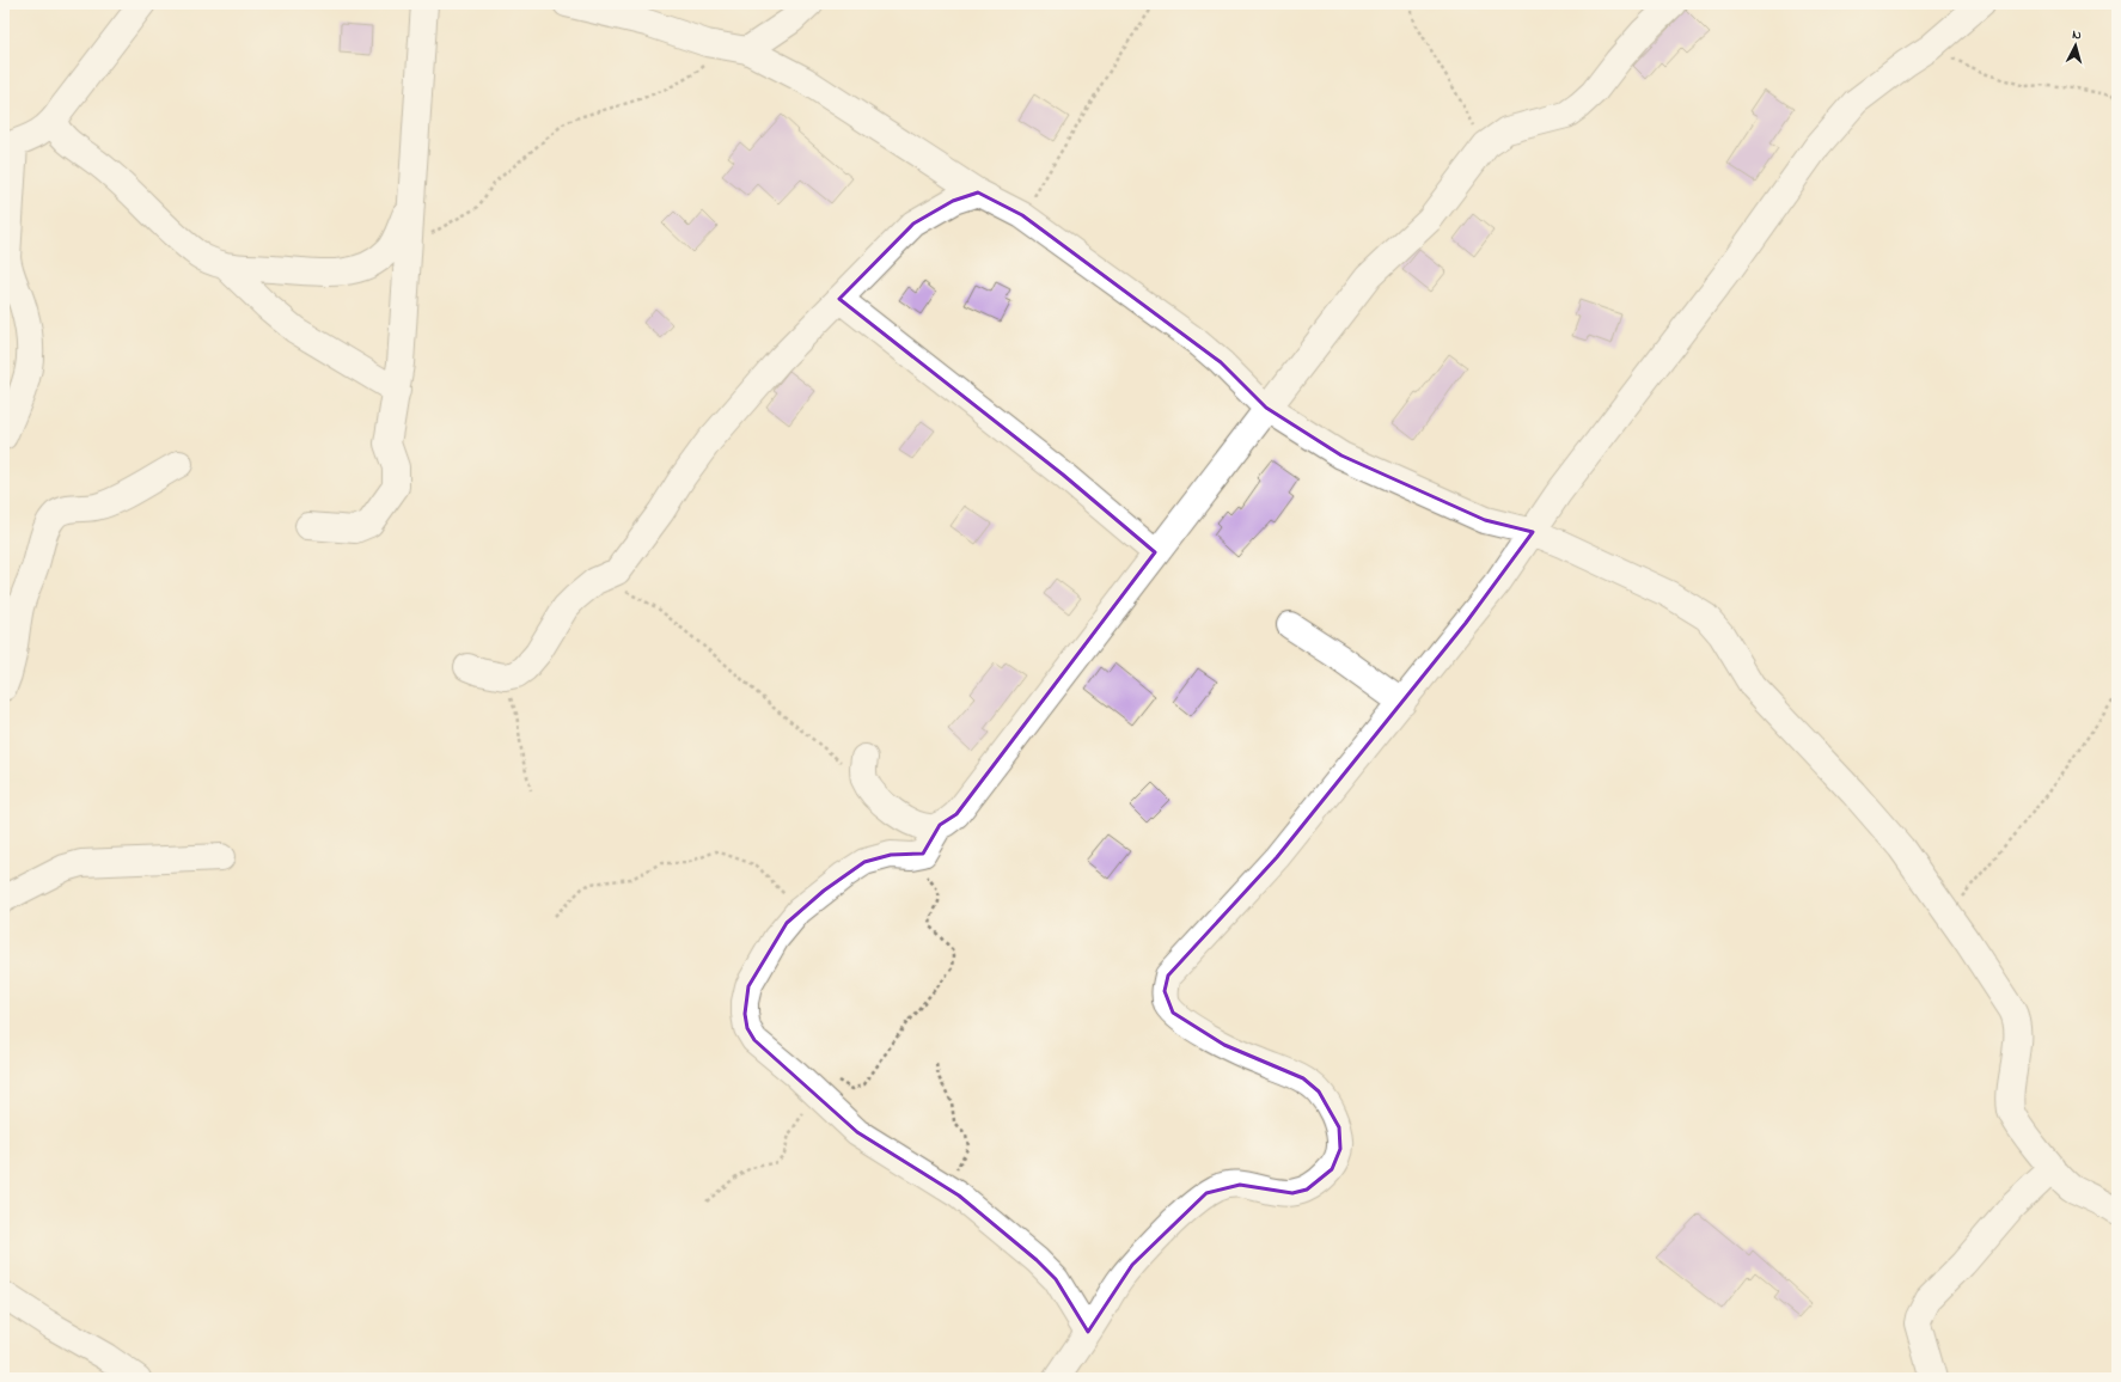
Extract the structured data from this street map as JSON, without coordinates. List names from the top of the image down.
{
  "north": "top"
}
